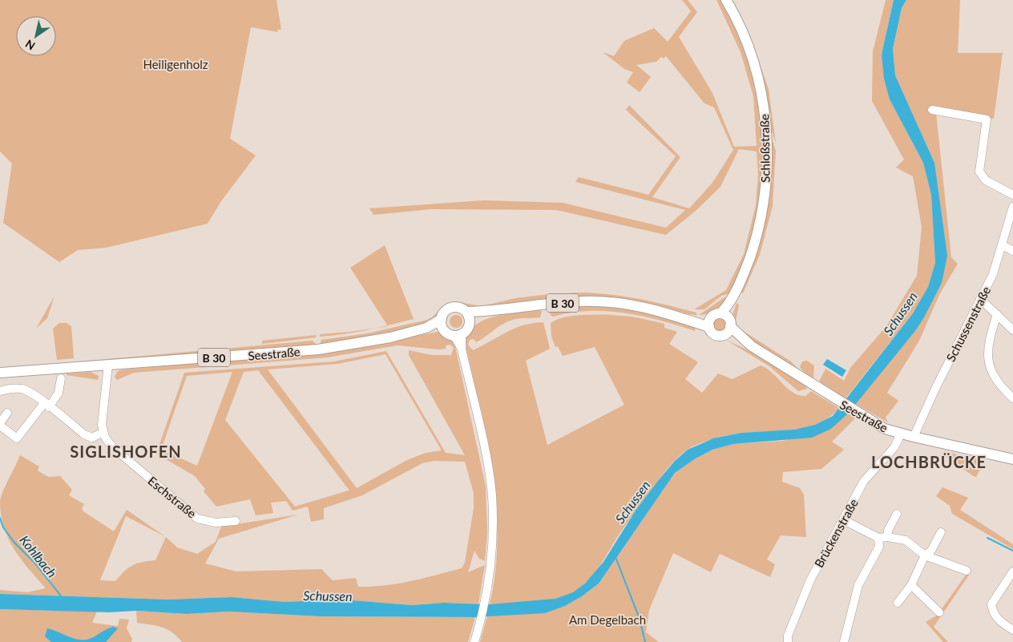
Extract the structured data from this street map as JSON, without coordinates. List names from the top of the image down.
{
  "streets": {
    "main road": ["Schloßstraße", "B 30", "Seestraße"],
    "street": ["Schussenstraße", "Eschstraße", "Brückenstraße"]
  },
  "crossings": [
    ["Schloßstraße", "Seestraße"],
    ["Schussenstraße", "Seestraße"],
    ["Seestraße", "Brückenstraße"]
  ],
  "districts": ["SIGLISHOFEN", "LOCHBRÜCKE"],
  "water": ["Schussen", "Kohlbach"],
  "parks": ["Heiligenholz", "Am Degelbach"],
  "north": "bottom left"
}
